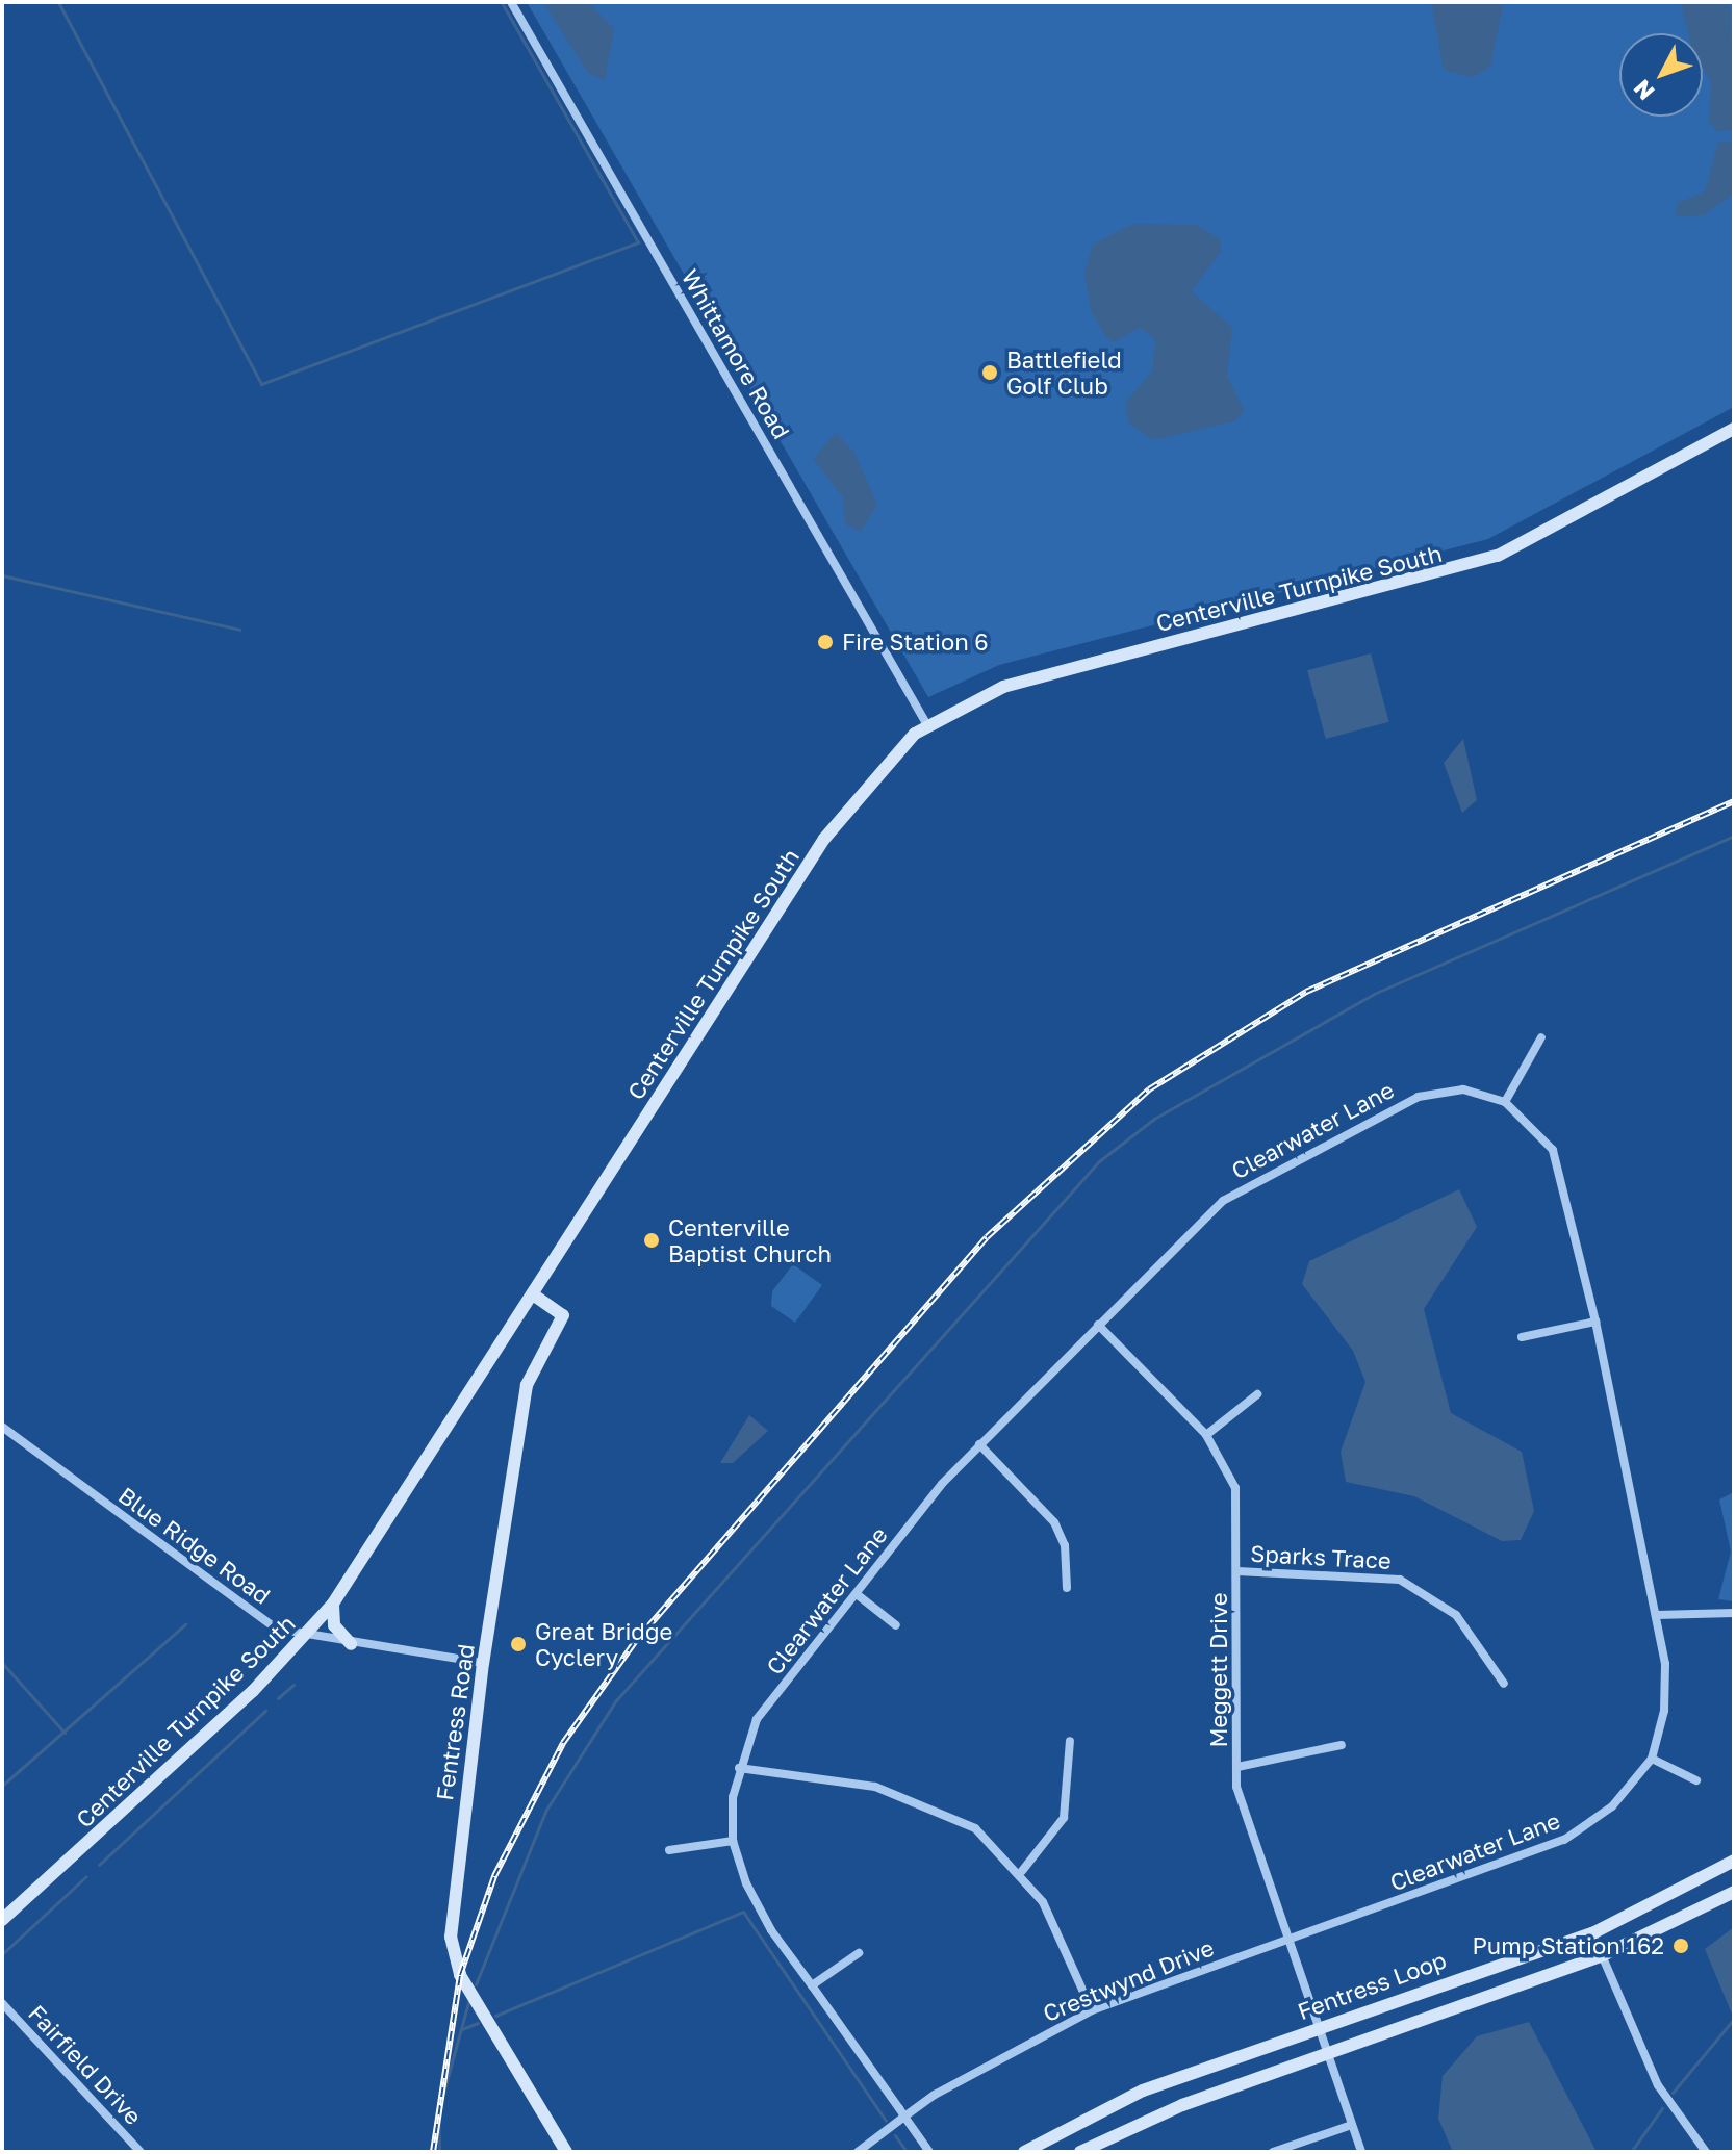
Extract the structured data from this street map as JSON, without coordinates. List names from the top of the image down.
{
  "streets": {
    "main road": ["Centerville Turnpike South", "Fentress Road", "Fentress Loop"],
    "street": [
      "Whittamore Road",
      "Clearwater Lane",
      "Blue Ridge Road",
      "Sparks Trace",
      "Meggett Drive",
      "Crestwynd Drive",
      "Fairfield Drive"
    ]
  },
  "crossings": [
    ["Whittamore Road", "Centerville Turnpike South"],
    ["Centerville Turnpike South", "Blue Ridge Road"],
    ["Centerville Turnpike South", "Fentress Road"],
    ["Clearwater Lane", "Meggett Drive"],
    ["Clearwater Lane", "Crestwynd Drive"],
    ["Blue Ridge Road", "Fentress Road"],
    ["Sparks Trace", "Meggett Drive"],
    ["Meggett Drive", "Crestwynd Drive"],
    ["Meggett Drive", "Fentress Loop"]
  ],
  "places": [
    "Battlefield Golf Club",
    "Fire Station 6",
    "Centerville Baptist Church",
    "Great Bridge Cyclery",
    "Pump Station 162"
  ],
  "north": "bottom left"
}
